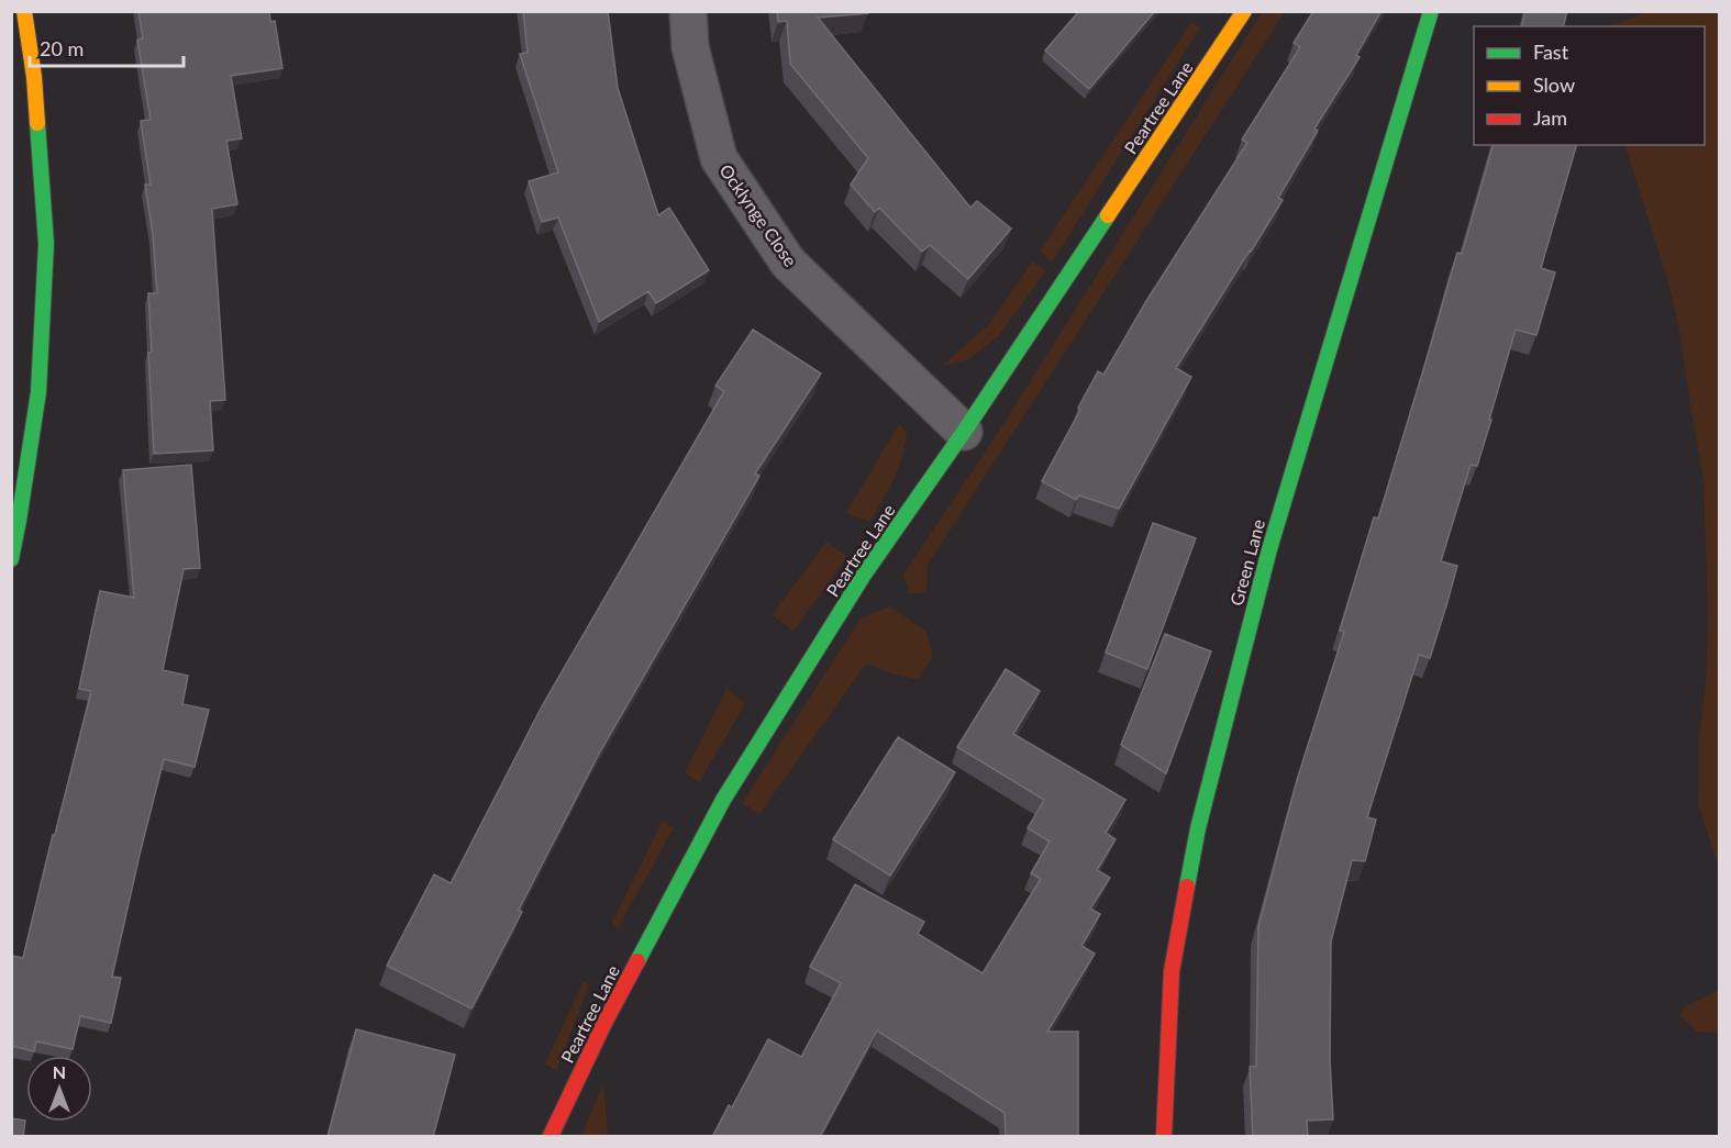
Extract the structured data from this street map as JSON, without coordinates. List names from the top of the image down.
{
  "streets": {
    "street": ["Peartree Lane", "Ocklynge Close", "Green Lane"]
  },
  "crossings": [
    ["Peartree Lane", "Ocklynge Close"]
  ],
  "legend": ["Fast", "Slow", "Jam"],
  "scale_bar": "20 m",
  "north": "top"
}
